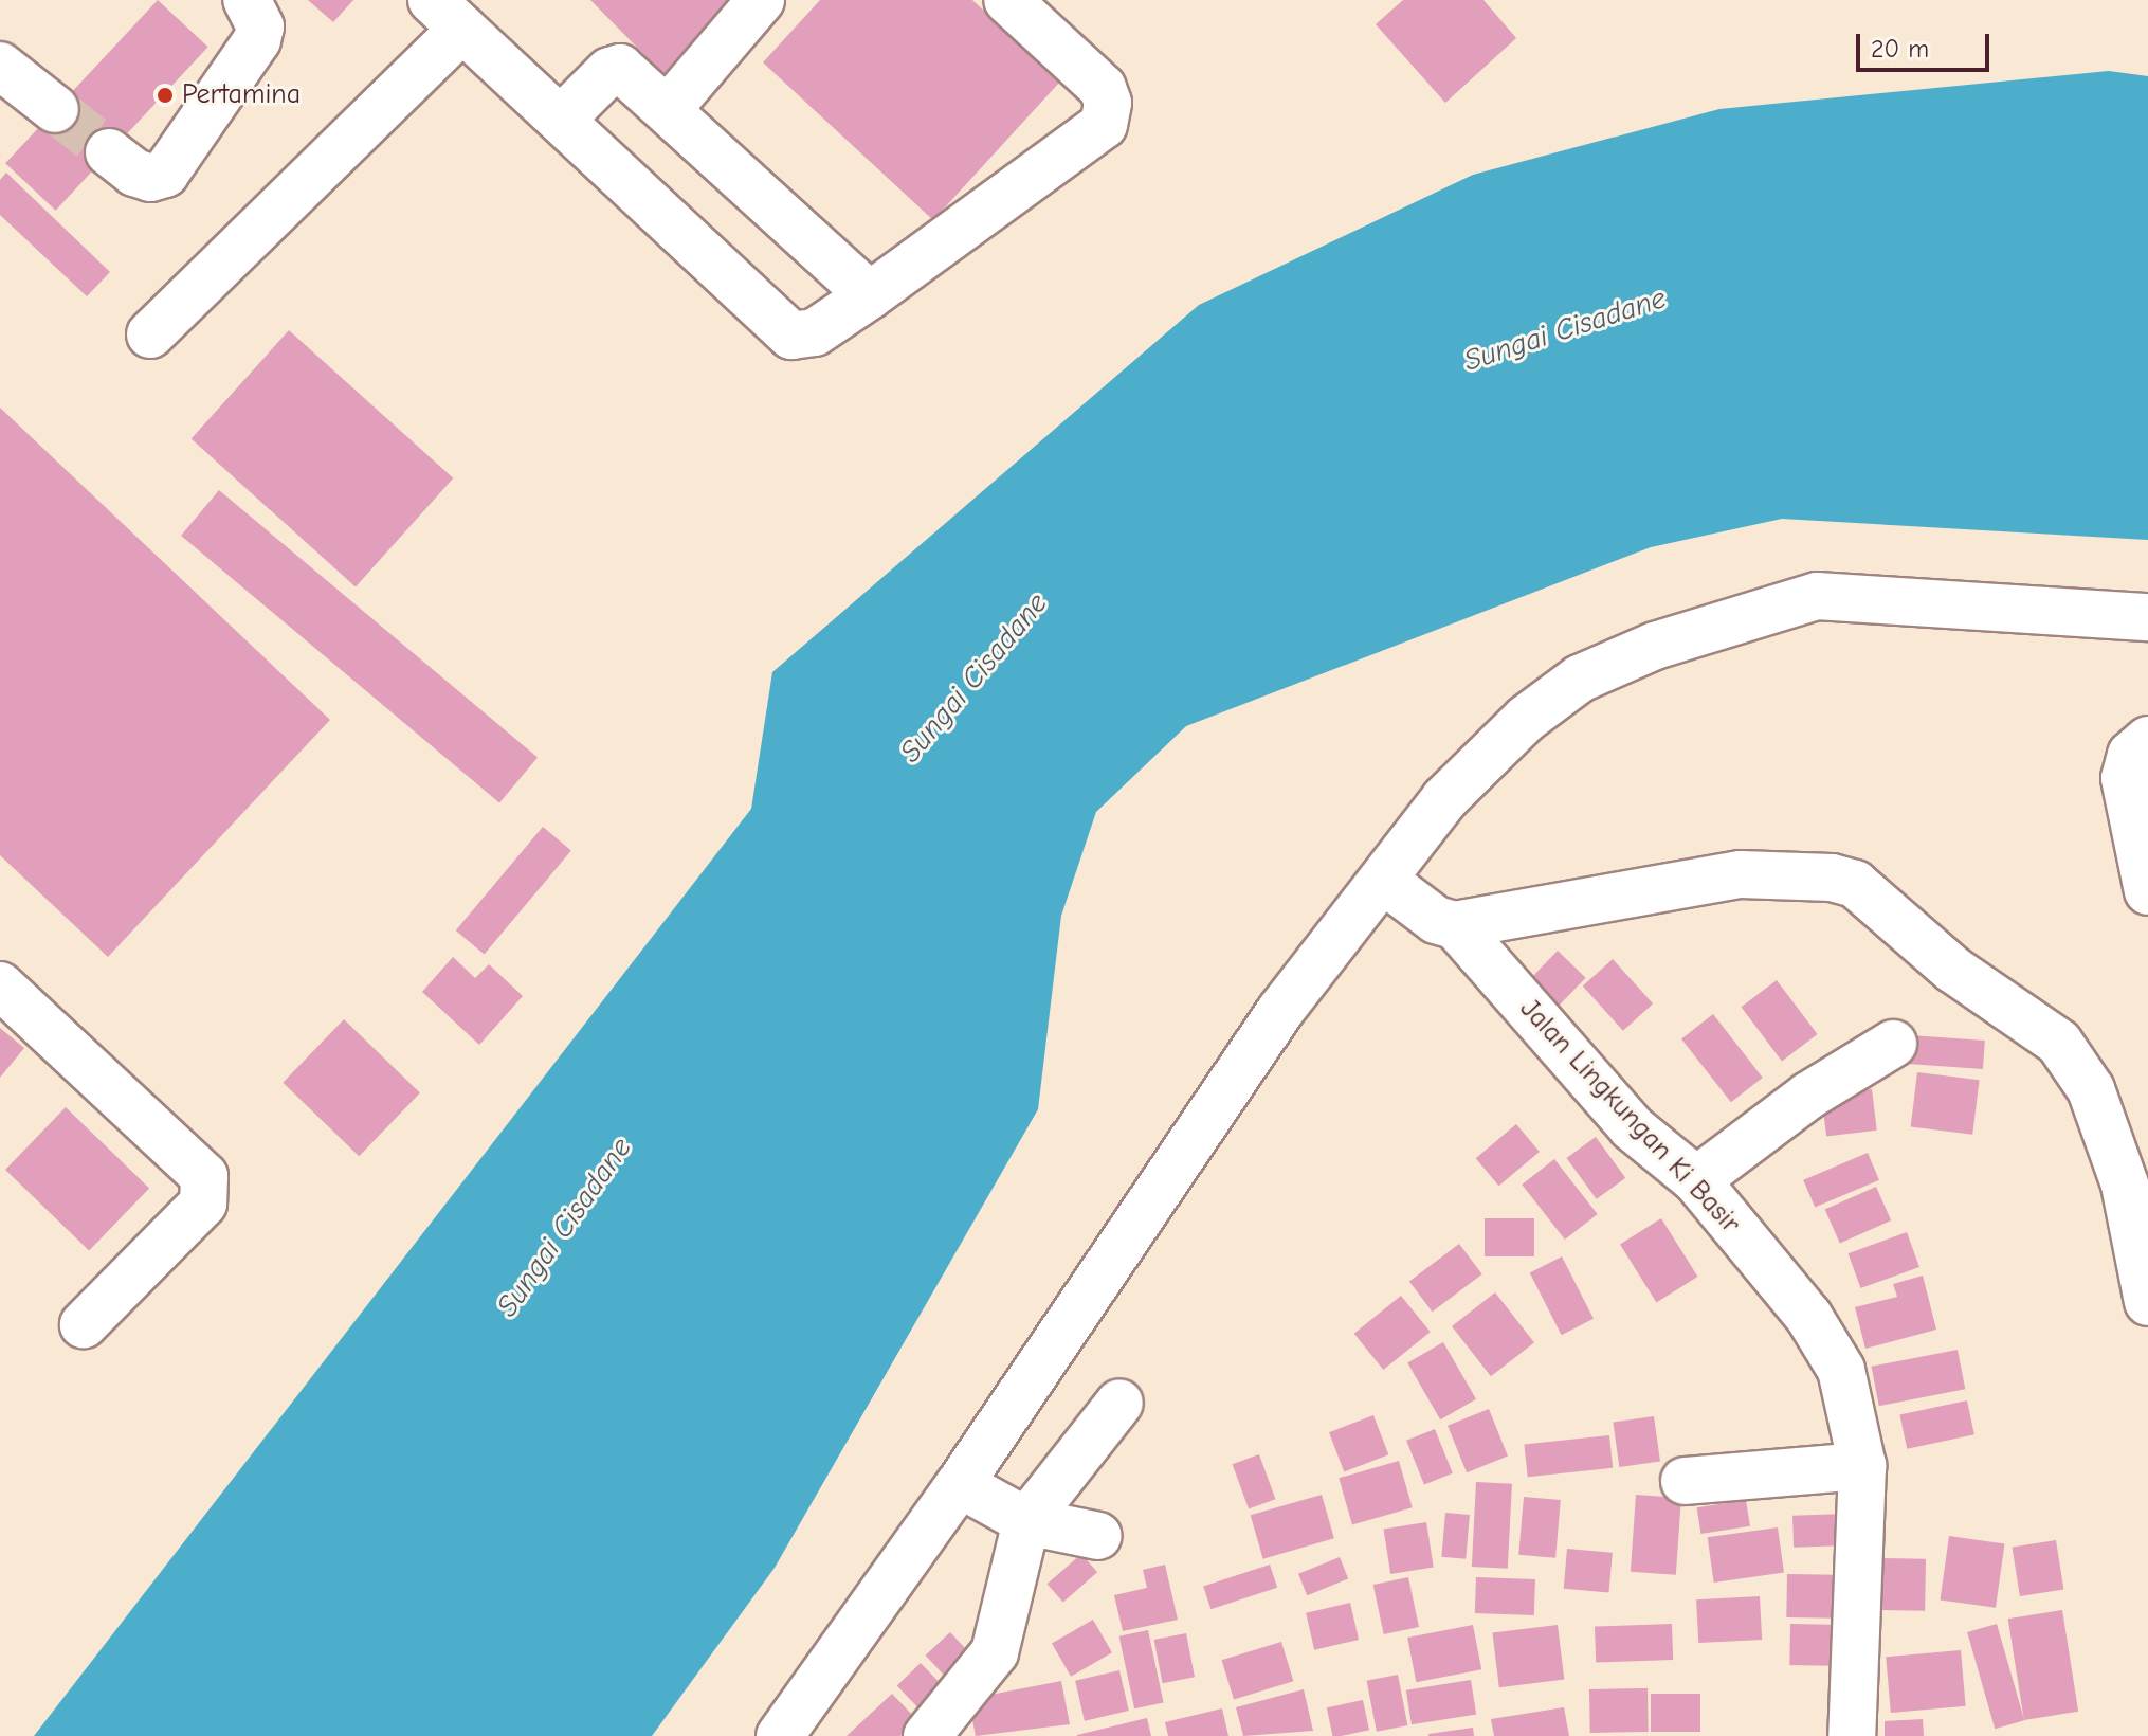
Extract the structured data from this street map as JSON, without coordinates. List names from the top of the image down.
{
  "streets": {
    "street": ["Jalan Lingkungan Ki Basir"]
  },
  "water": ["Sungai Cisadane"],
  "places": ["Pertamina"],
  "scale_bar": "20 m"
}
